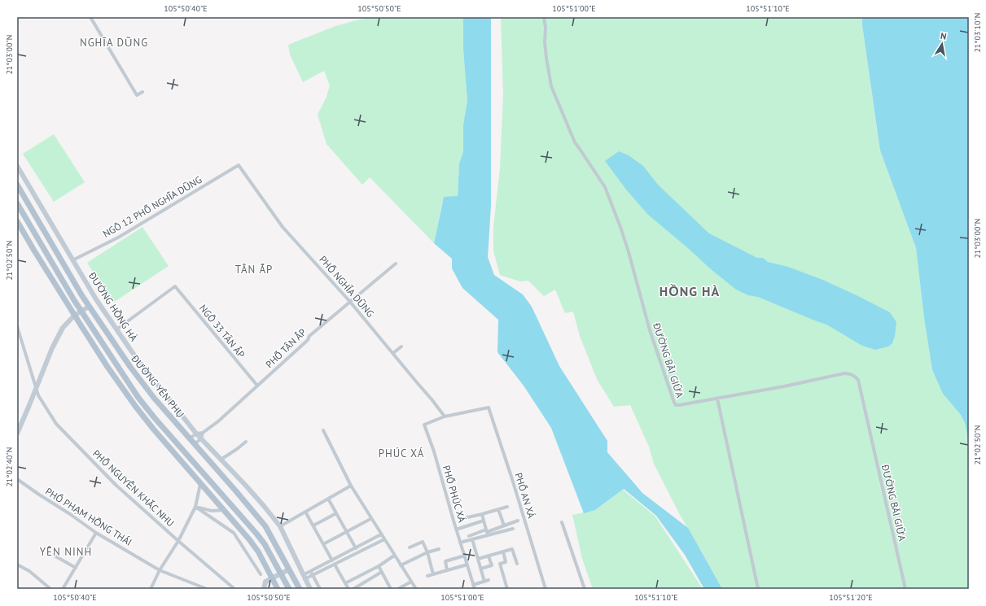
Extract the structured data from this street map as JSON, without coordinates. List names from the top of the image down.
{
  "streets": {
    "main road": ["ĐƯỜNG YÊN PHỤ"],
    "street": [
      "NGÕ 12 PHỐ NGHĨA DŨNG",
      "PHỐ NGHĨA DŨNG",
      "ĐƯỜNG HỒNG HÀ",
      "NGÕ 33 TÂN ẤP",
      "PHỐ TÂN ẤP",
      "ĐƯỜNG BÃI GIỮA",
      "PHỐ NGUYỄN KHẮC NHU",
      "PHỐ PHÚC XÁ",
      "PHỐ AN XÁ",
      "PHỐ PHẠM HỒNG THÁI"
    ]
  },
  "crossings": [
    ["NGÕ 12 PHỐ NGHĨA DŨNG", "PHỐ NGHĨA DŨNG"],
    ["NGÕ 12 PHỐ NGHĨA DŨNG", "ĐƯỜNG HỒNG HÀ"],
    ["PHỐ NGHĨA DŨNG", "PHỐ TÂN ẤP"],
    ["PHỐ NGHĨA DŨNG", "PHỐ PHÚC XÁ"],
    ["PHỐ NGHĨA DŨNG", "PHỐ AN XÁ"],
    ["ĐƯỜNG HỒNG HÀ", "NGÕ 33 TÂN ẤP"],
    ["ĐƯỜNG HỒNG HÀ", "PHỐ TÂN ẤP"],
    ["NGÕ 33 TÂN ẤP", "PHỐ TÂN ẤP"],
    ["PHỐ TÂN ẤP", "ĐƯỜNG YÊN PHỤ"],
    ["PHỐ PHÚC XÁ", "PHỐ AN XÁ"]
  ],
  "districts": [
    "NGHĨA DŨNG",
    "TÂN ẤP",
    "HỒNG HÀ",
    "PHÚC XÁ",
    "YÊN NINH"
  ],
  "north": "top",
  "coordinates": [
    "105°50'40\"E",
    "105°50'50\"E",
    "105°51'00\"E",
    "105°51'10\"E",
    "21°03'10\"N",
    "21°03'00\"N",
    "21°02'50\"N",
    "21°02'40\"N",
    "105°51'20\"E"
  ]
}
